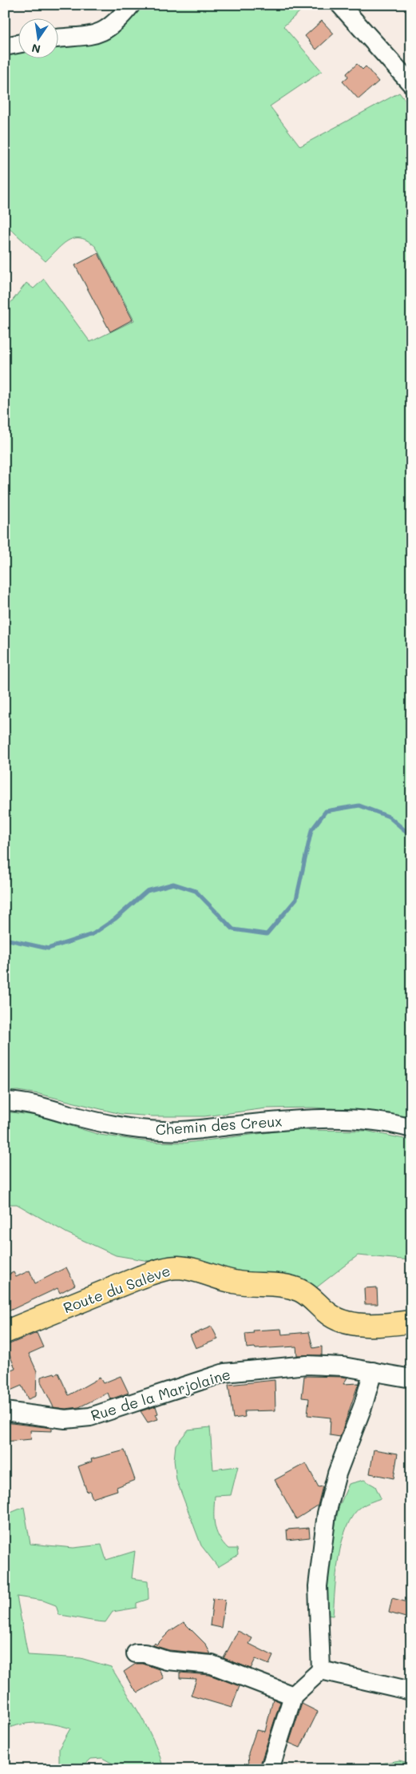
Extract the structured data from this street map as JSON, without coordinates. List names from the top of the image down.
{
  "streets": {
    "main road": ["Route du Salève"],
    "street": ["Chemin des Creux", "Rue de la Marjolaine"]
  },
  "north": "bottom"
}
